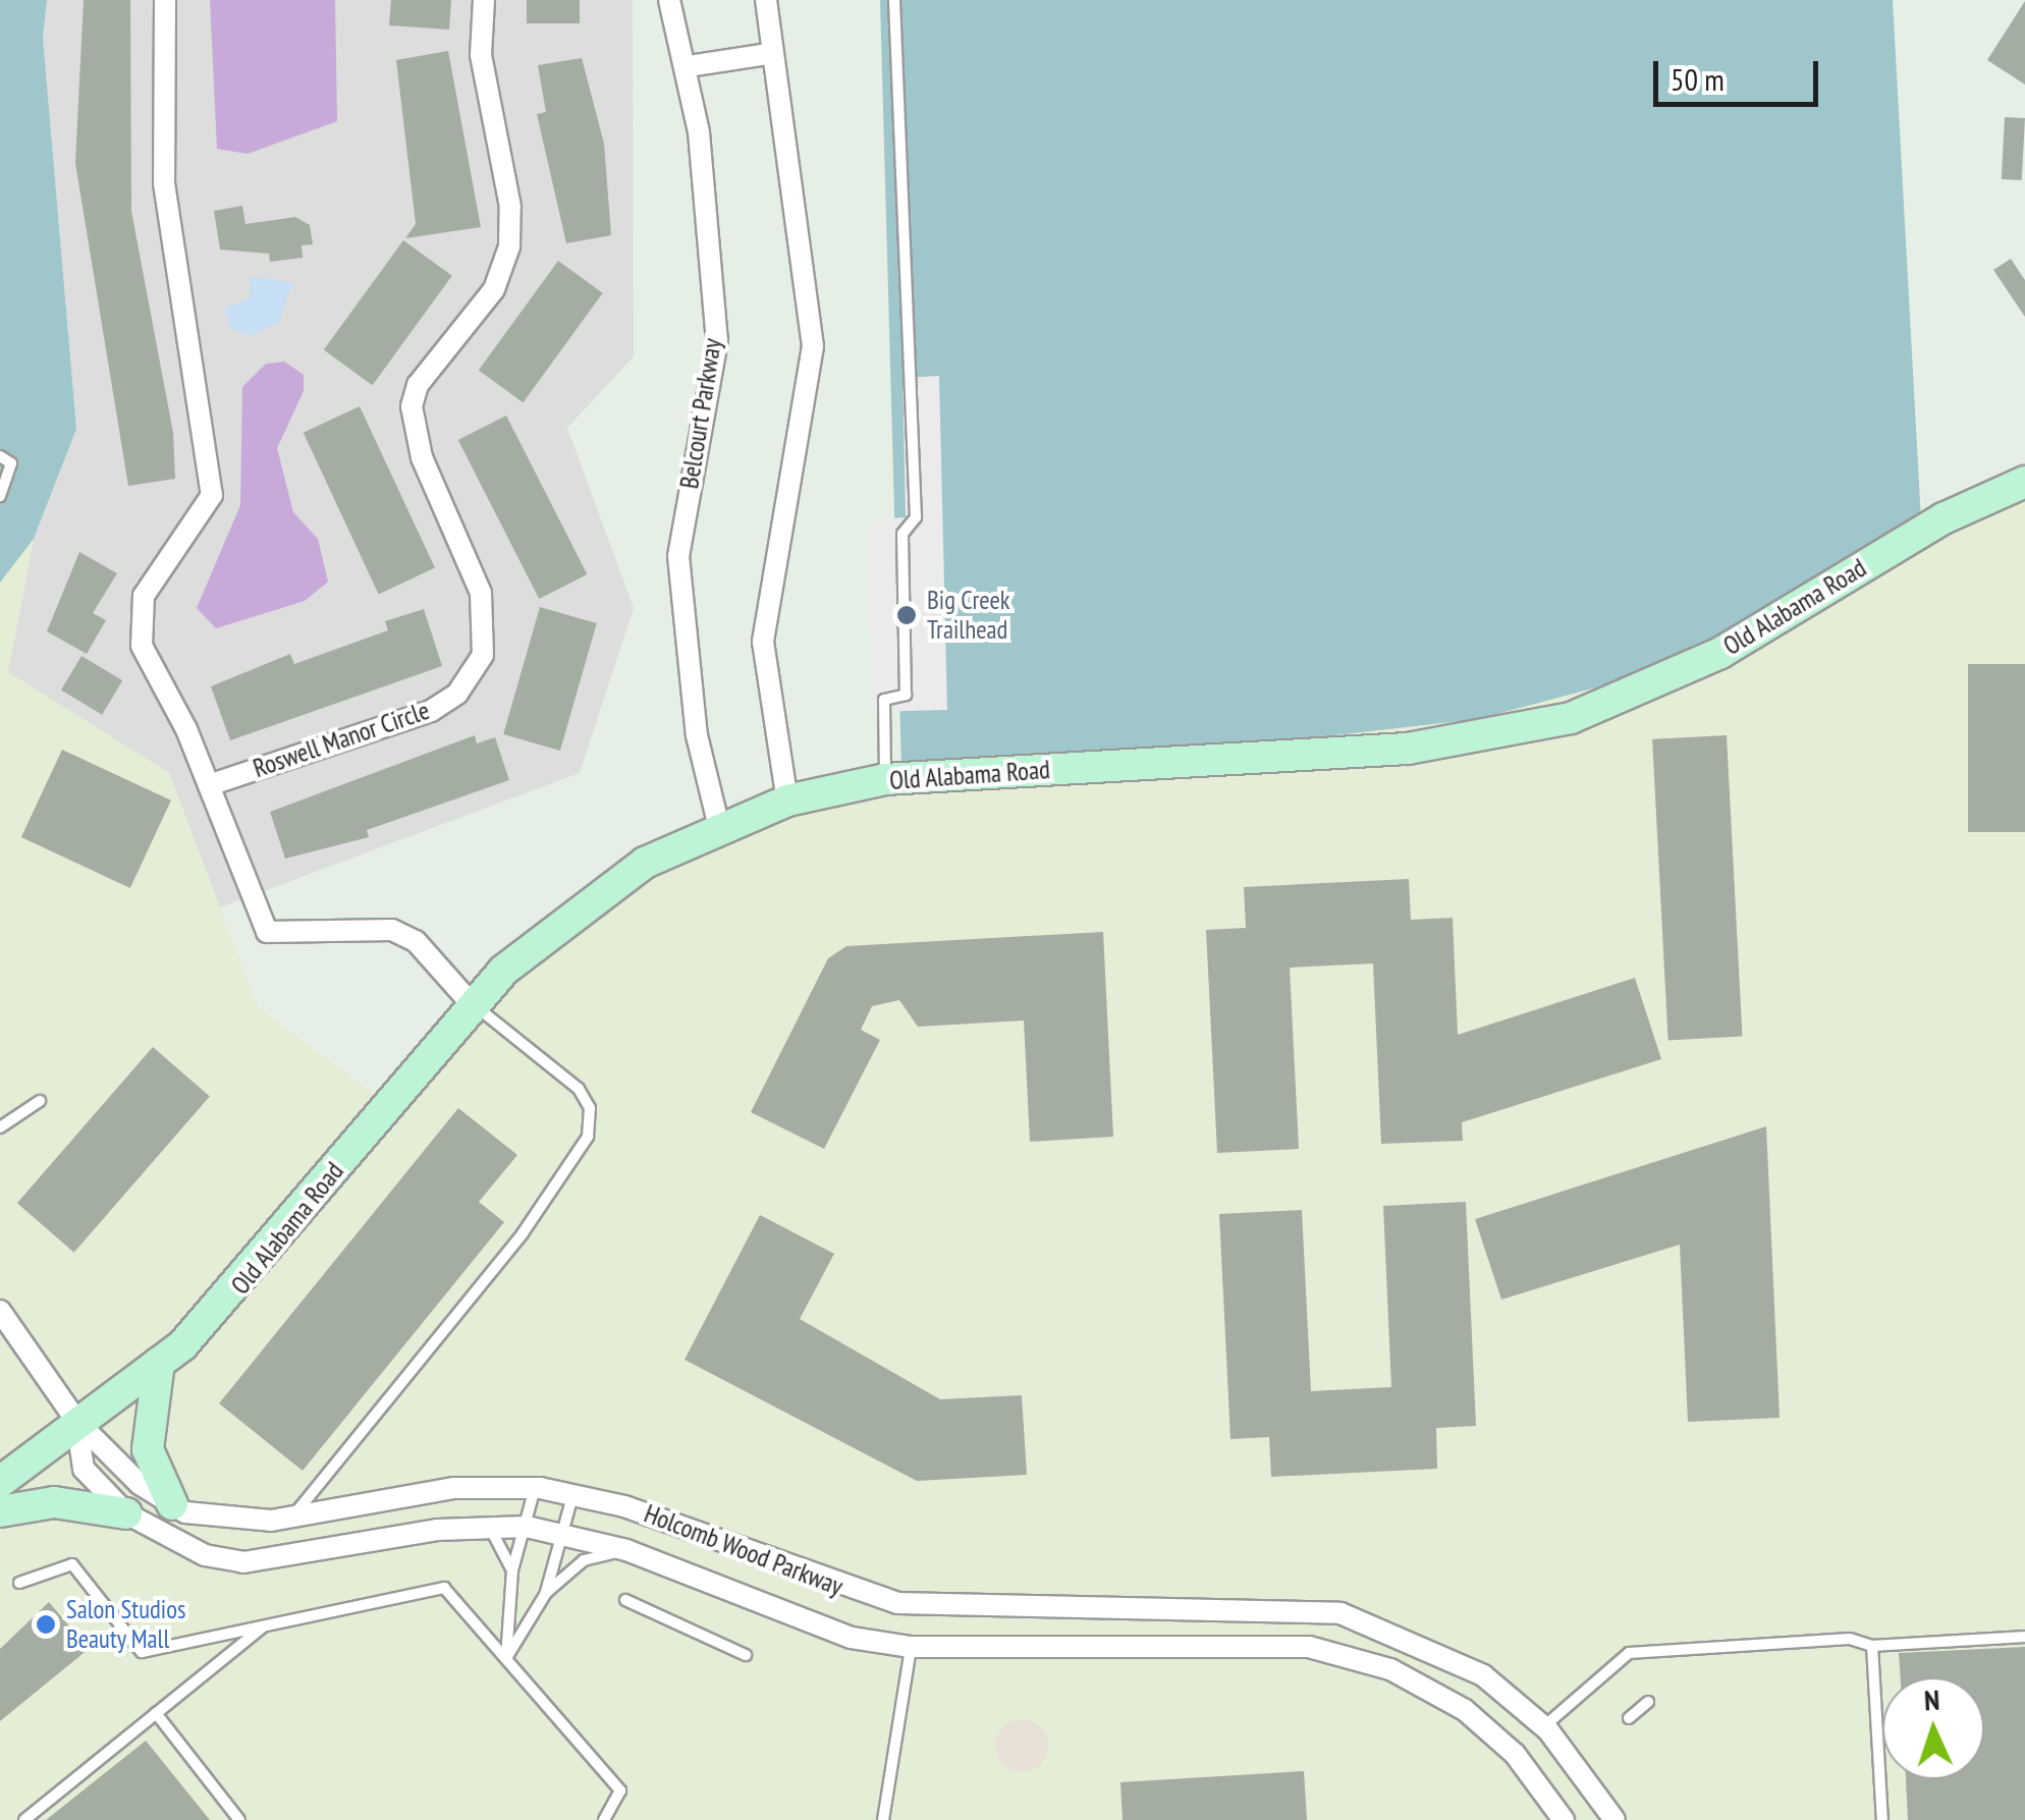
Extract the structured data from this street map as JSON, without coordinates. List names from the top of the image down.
{
  "streets": {
    "main road": ["Old Alabama Road"],
    "street": ["Belcourt Parkway", "Roswell Manor Circle", "Holcomb Wood Parkway"]
  },
  "crossings": [
    ["Belcourt Parkway", "Old Alabama Road"],
    ["Old Alabama Road", "Holcomb Wood Parkway"]
  ],
  "places": ["Big Creek Trailhead", "Salon Studios Beauty Mall"],
  "scale_bar": "50 m",
  "north": "top"
}
